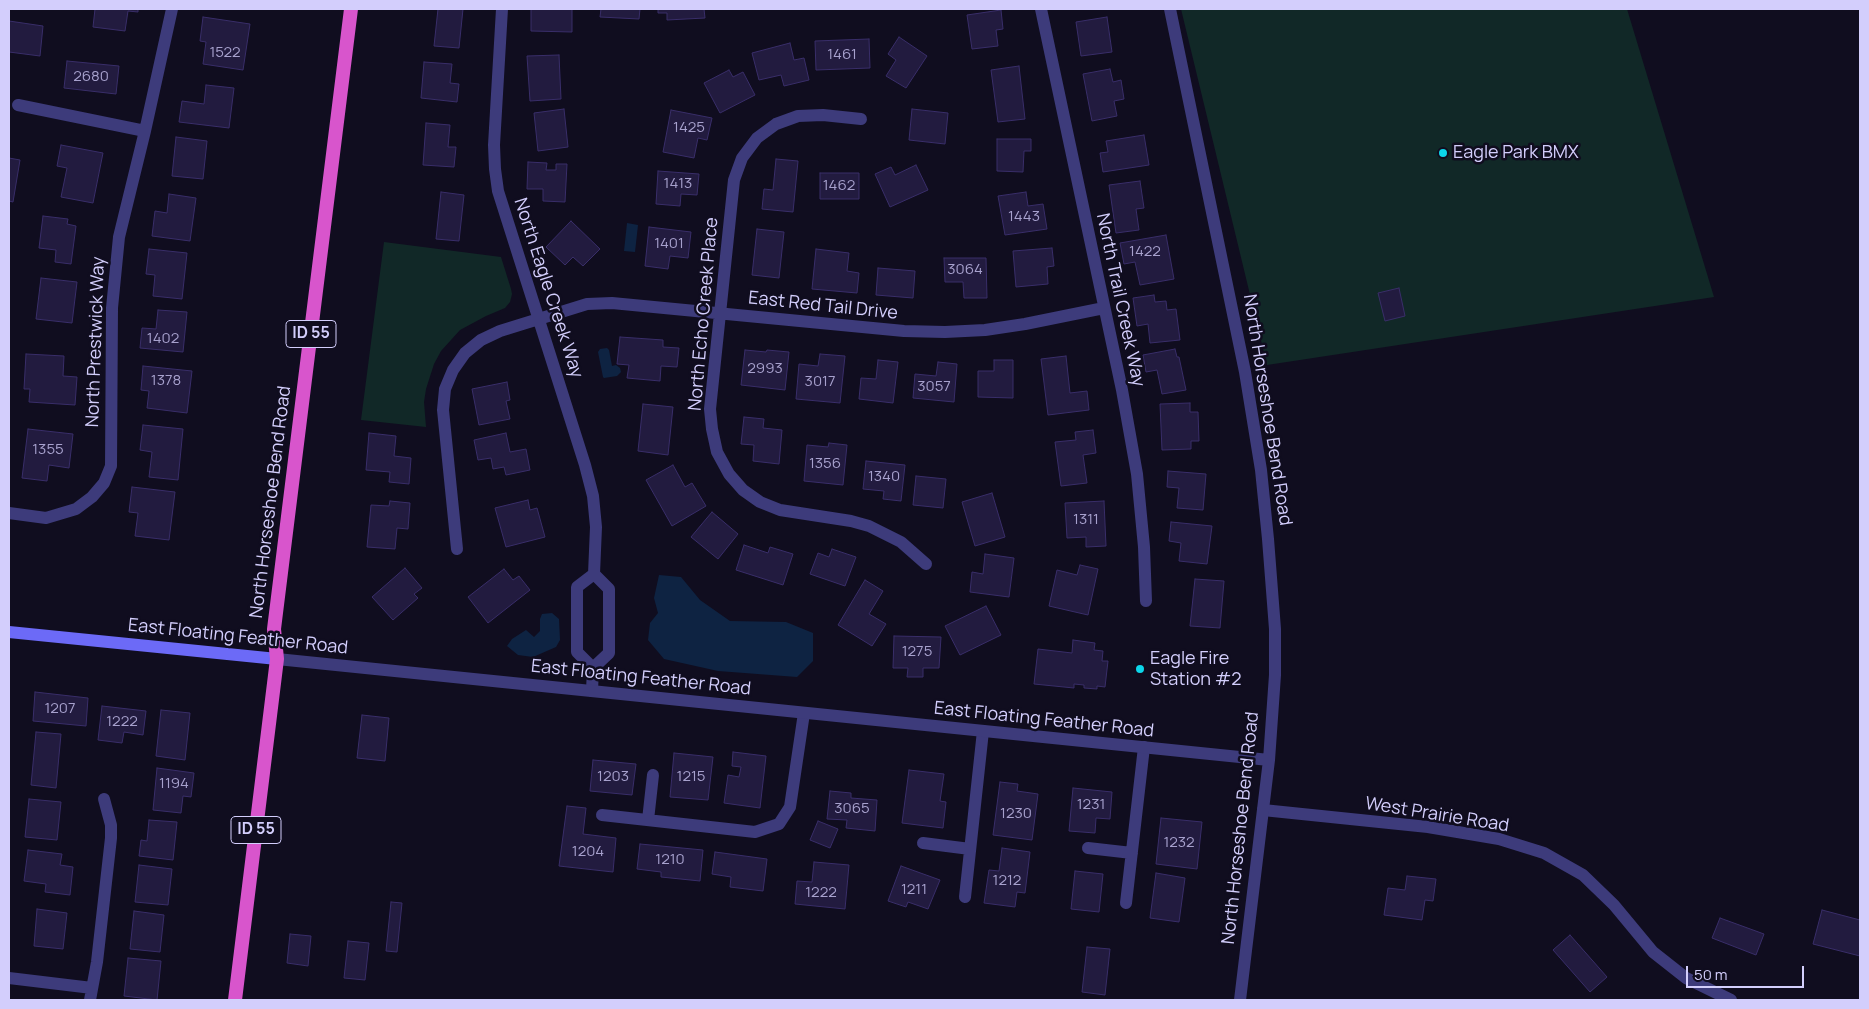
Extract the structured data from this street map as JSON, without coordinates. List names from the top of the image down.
{
  "streets": {
    "highway": ["ID 55", "North Horseshoe Bend Road"],
    "main road": ["East Floating Feather Road"],
    "street": [
      "North Eagle Creek Way",
      "North Trail Creek Way",
      "East Red Tail Drive",
      "North Echo Creek Place",
      "North Prestwick Way",
      "West Prairie Road"
    ]
  },
  "crossings": [
    ["North Eagle Creek Way", "East Red Tail Drive"],
    ["North Trail Creek Way", "East Red Tail Drive"],
    ["East Red Tail Drive", "North Echo Creek Place"],
    ["North Horseshoe Bend Road", "East Floating Feather Road"],
    ["North Horseshoe Bend Road", "West Prairie Road"]
  ],
  "places": ["Eagle Park BMX", "Eagle Fire Station #2"],
  "house_numbers": [
    "1522",
    "1461",
    "2680",
    "1425",
    "1413",
    "1462",
    "1443",
    "1401",
    "1422",
    "3064",
    "1402",
    "2993",
    "1378",
    "3017",
    "3057",
    "1355",
    "1356",
    "1340",
    "1311",
    "1275",
    "1207",
    "1222",
    "1203",
    "1215",
    "1194",
    "1231",
    "3065",
    "1230",
    "1232",
    "1204",
    "1210",
    "1212",
    "1211",
    "1222"
  ],
  "scale_bar": "50 m"
}
